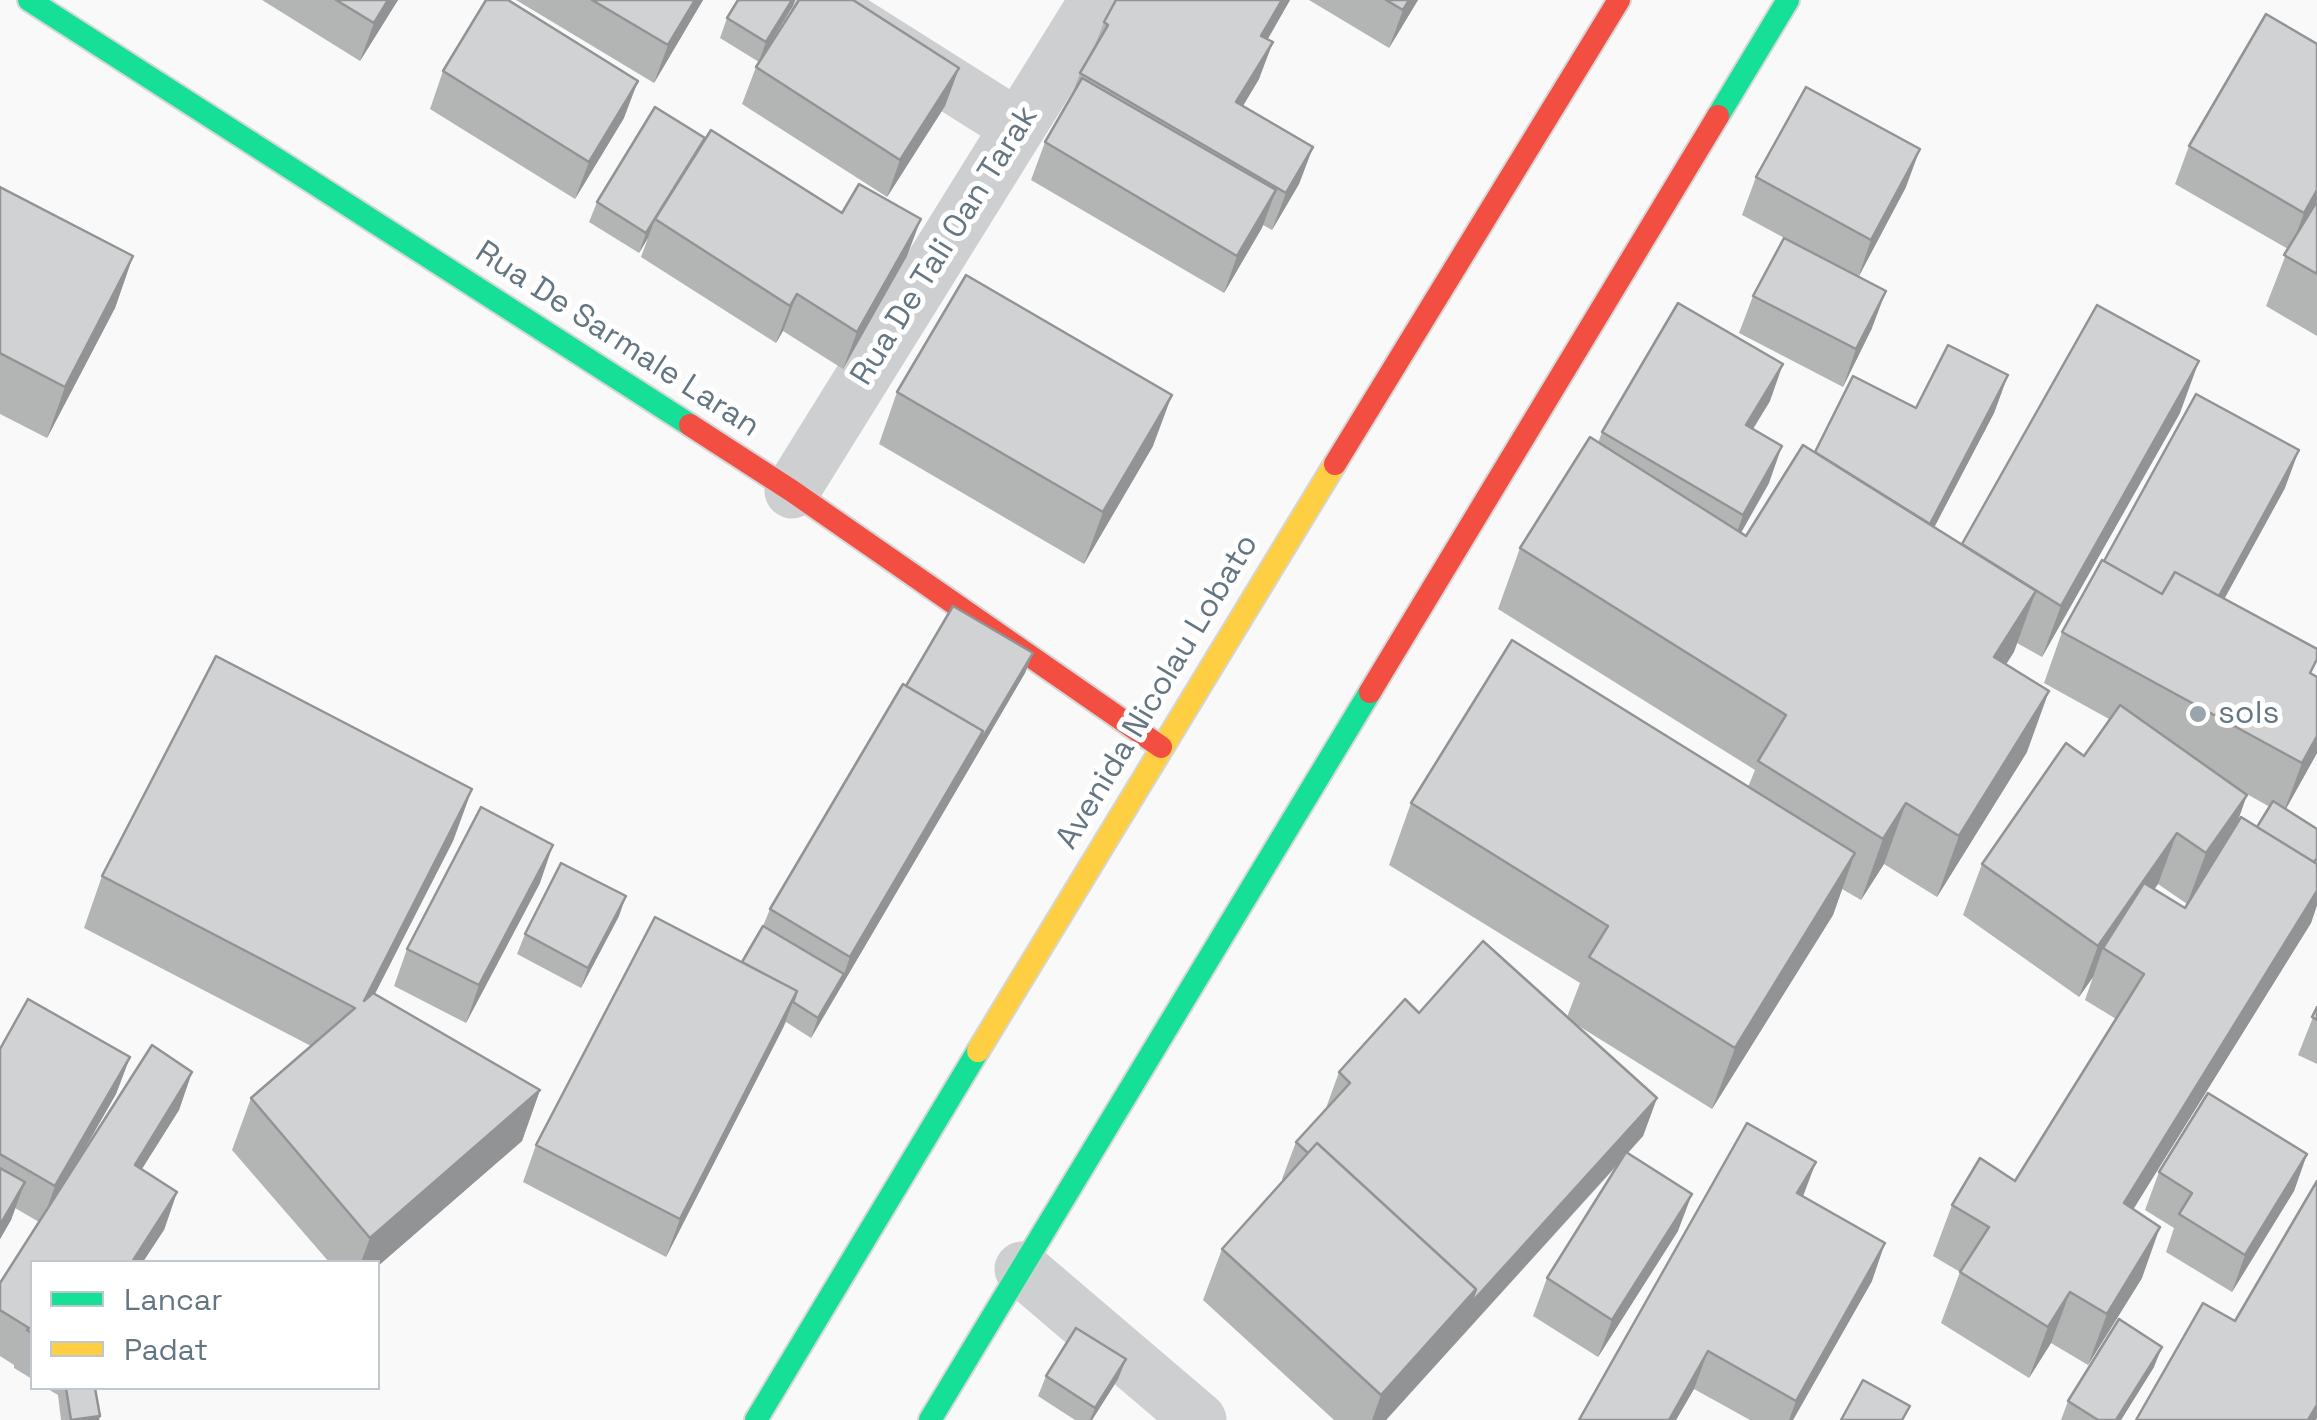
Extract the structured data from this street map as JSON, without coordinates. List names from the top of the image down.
{
  "streets": {
    "main road": ["Rua De Sarmale Laran", "Avenida Nicolau Lobato"],
    "street": ["Rua De Tali Oan Tarak"]
  },
  "crossings": [
    ["Rua De Tali Oan Tarak", "Rua De Sarmale Laran"],
    ["Rua De Sarmale Laran", "Avenida Nicolau Lobato"]
  ],
  "places": ["sols"],
  "legend": ["Lancar", "Padat"]
}
